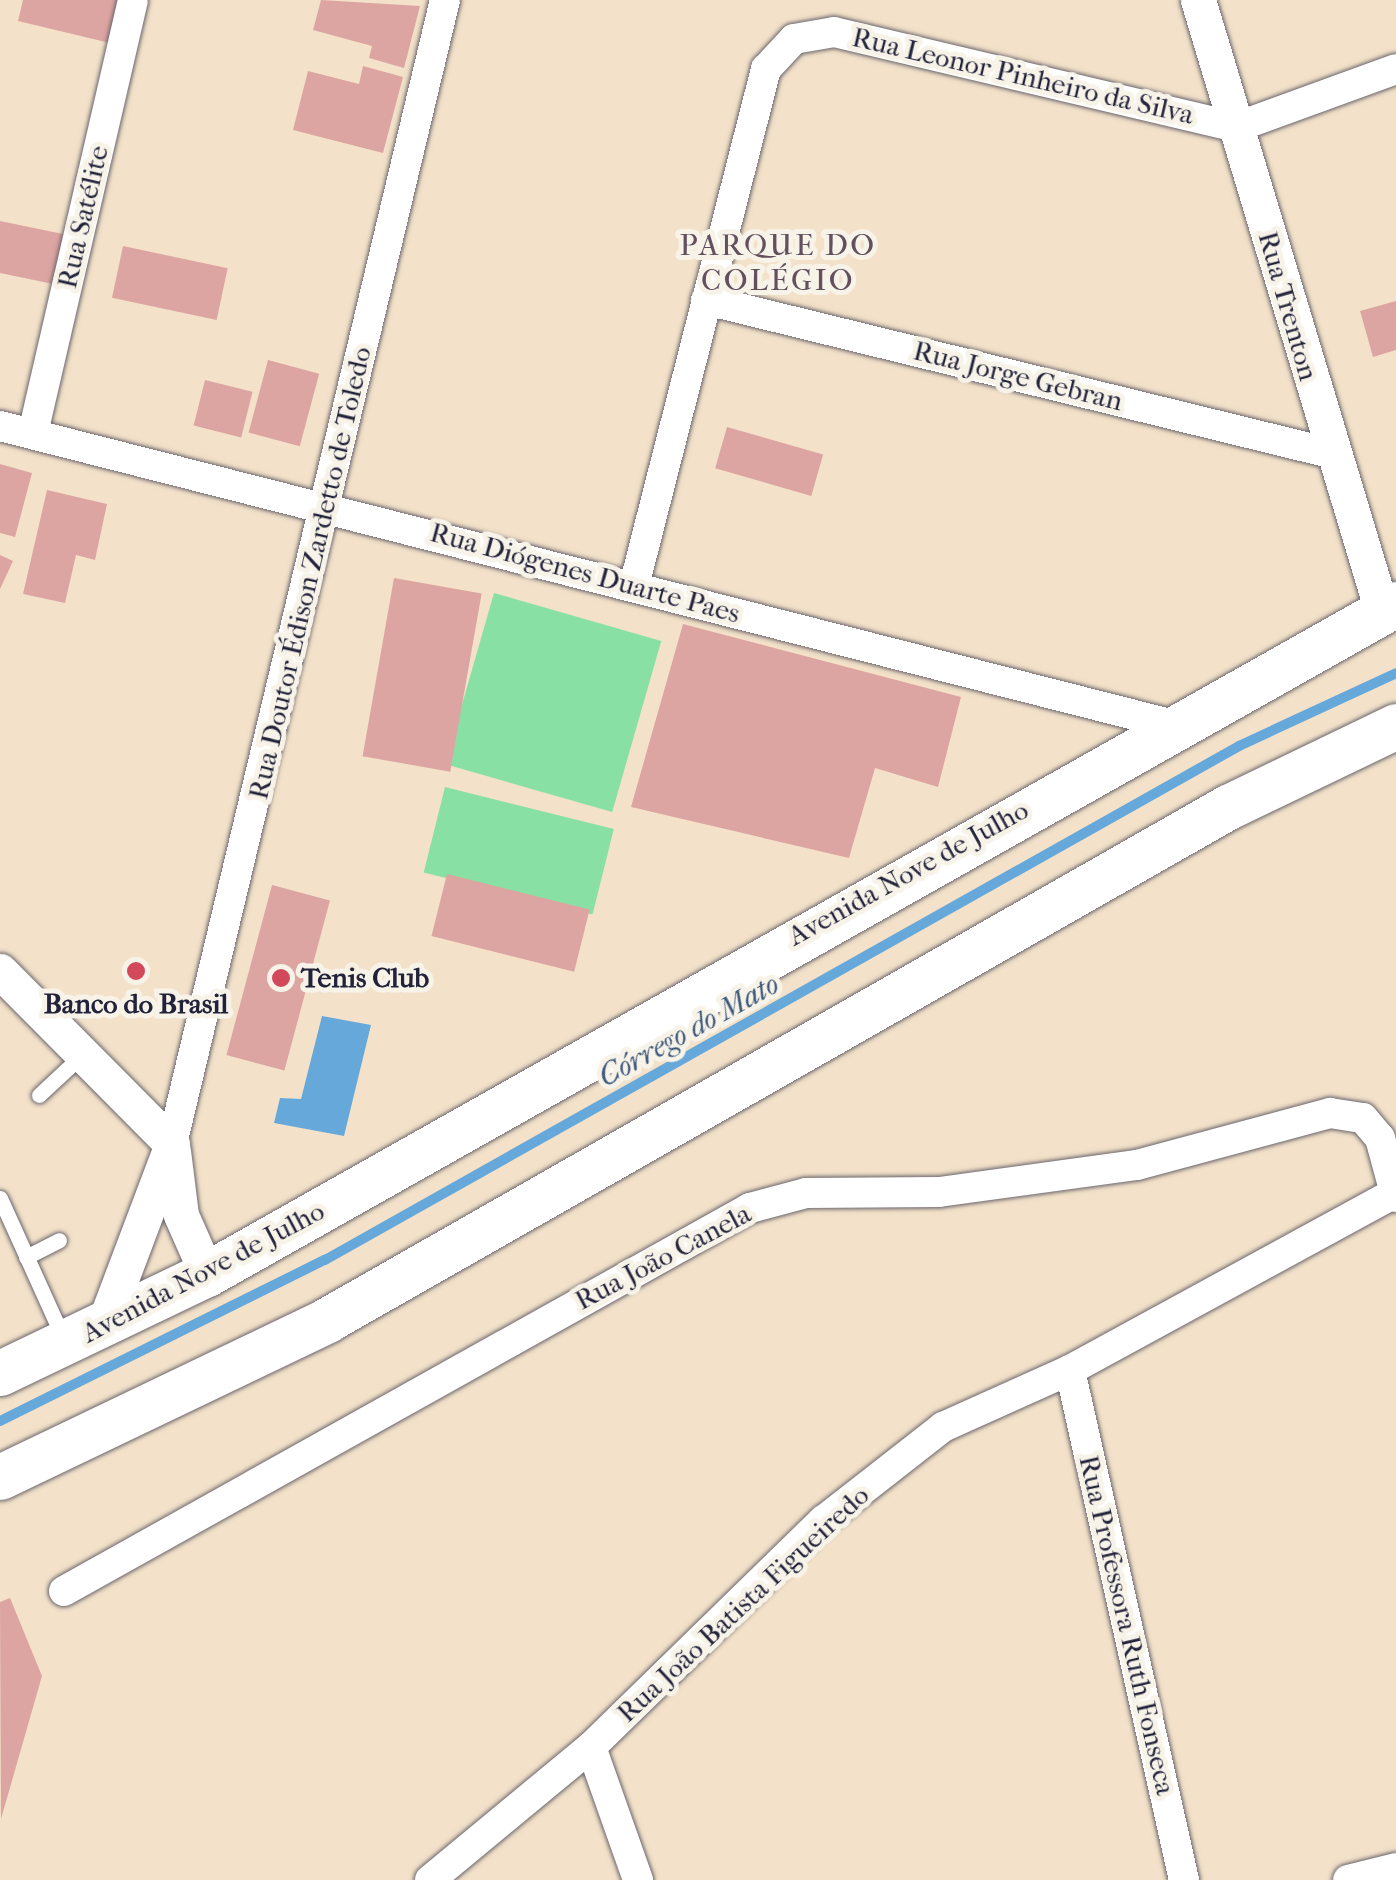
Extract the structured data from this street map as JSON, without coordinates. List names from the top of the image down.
{
  "streets": {
    "main road": ["Avenida Nove de Julho"],
    "street": [
      "Rua Leonor Pinheiro da Silva",
      "Rua Satélite",
      "Rua Trenton",
      "Rua Jorge Gebran",
      "Rua Doutor Édison Zardetto de Toledo",
      "Rua Diógenes Duarte Paes",
      "Rua João Canela",
      "Rua João Batista Figueiredo",
      "Rua Professora Ruth Fonseca"
    ]
  },
  "crossings": [
    ["Rua Leonor Pinheiro da Silva", "Rua Trenton"],
    ["Rua Leonor Pinheiro da Silva", "Rua Jorge Gebran"],
    ["Rua Leonor Pinheiro da Silva", "Rua Diógenes Duarte Paes"],
    ["Rua Satélite", "Rua Diógenes Duarte Paes"],
    ["Rua Trenton", "Rua Jorge Gebran"],
    ["Rua Trenton", "Avenida Nove de Julho"],
    ["Rua Doutor Édison Zardetto de Toledo", "Rua Diógenes Duarte Paes"],
    ["Rua Doutor Édison Zardetto de Toledo", "Avenida Nove de Julho"],
    ["Rua Diógenes Duarte Paes", "Avenida Nove de Julho"],
    ["Rua João Canela", "Rua João Batista Figueiredo"],
    ["Rua João Batista Figueiredo", "Rua Professora Ruth Fonseca"]
  ],
  "districts": ["PARQUE DO COLÉGIO"],
  "water": ["Córrego do Mato"],
  "places": ["Banco do Brasil", "Tenis Club"]
}
